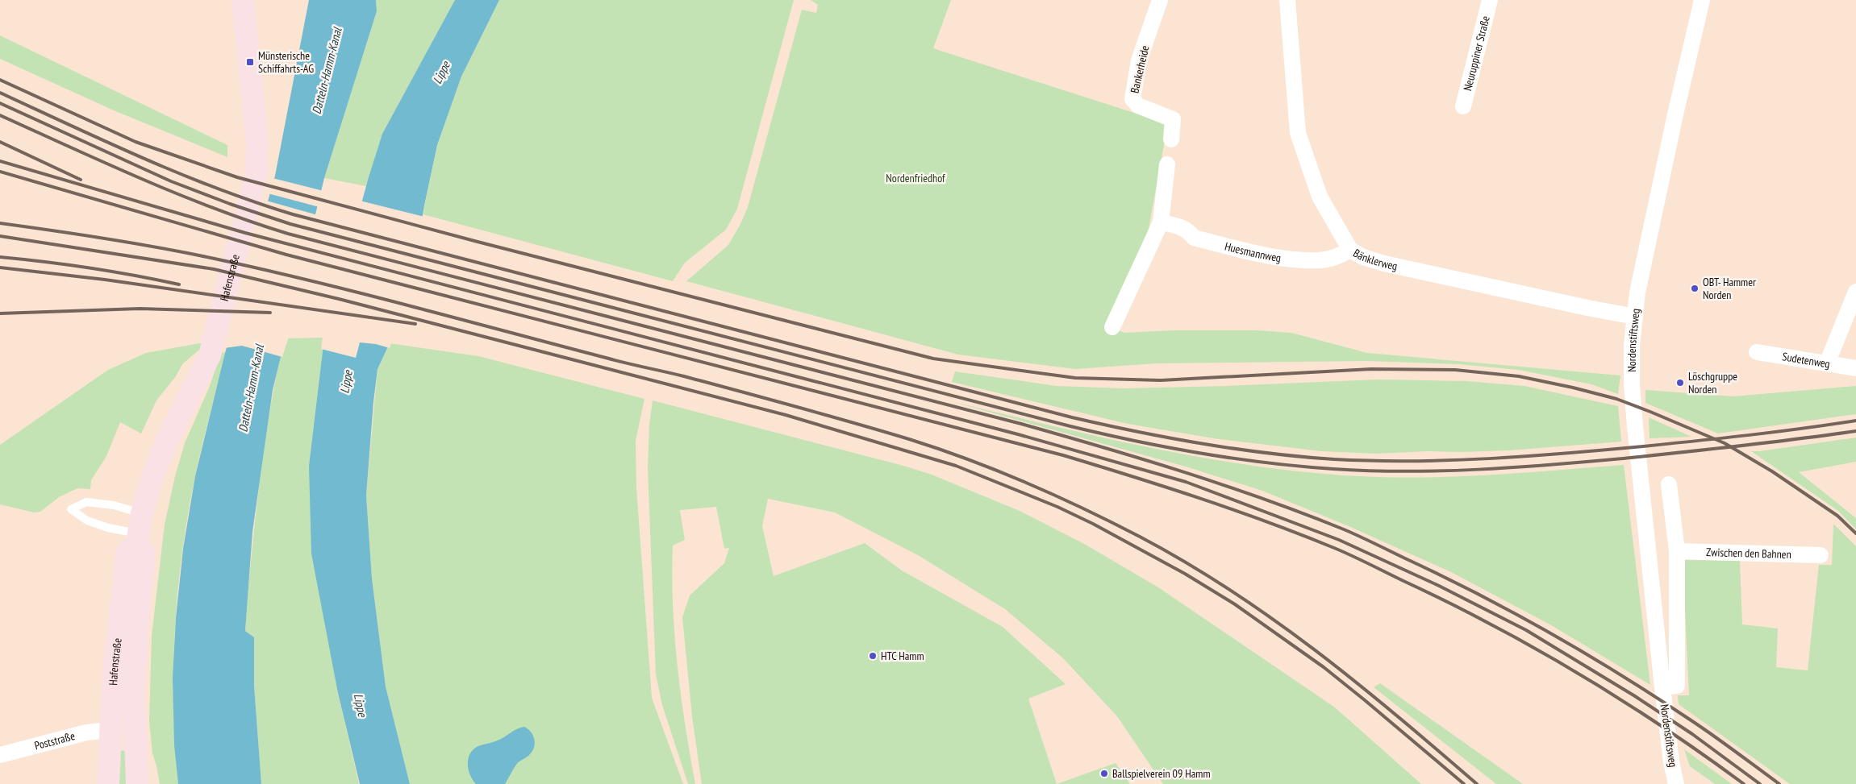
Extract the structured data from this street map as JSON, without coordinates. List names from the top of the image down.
{
  "streets": {
    "main road": ["Hafenstraße"],
    "street": [
      "Neuruppiner Straße",
      "Bankerheide",
      "Huesmannweg",
      "Bänklerweg",
      "Nordenstiftsweg",
      "Sudetenweg",
      "Zwischen den Bahnen",
      "Poststraße"
    ]
  },
  "crossings": [
    ["Huesmannweg", "Bänklerweg"],
    ["Bänklerweg", "Nordenstiftsweg"],
    ["Hafenstraße", "Poststraße"]
  ],
  "water": ["Datteln-Hamm-Kanal", "Lippe"],
  "parks": ["Nordenfriedhof"],
  "places": {
    "transit": ["Münsterische Schiffahrts-AG"],
    "other": [
      "OBT- Hammer Norden",
      "Löschgruppe Norden",
      "HTC Hamm",
      "Ballspielverein 09 Hamm"
    ]
  }
}
